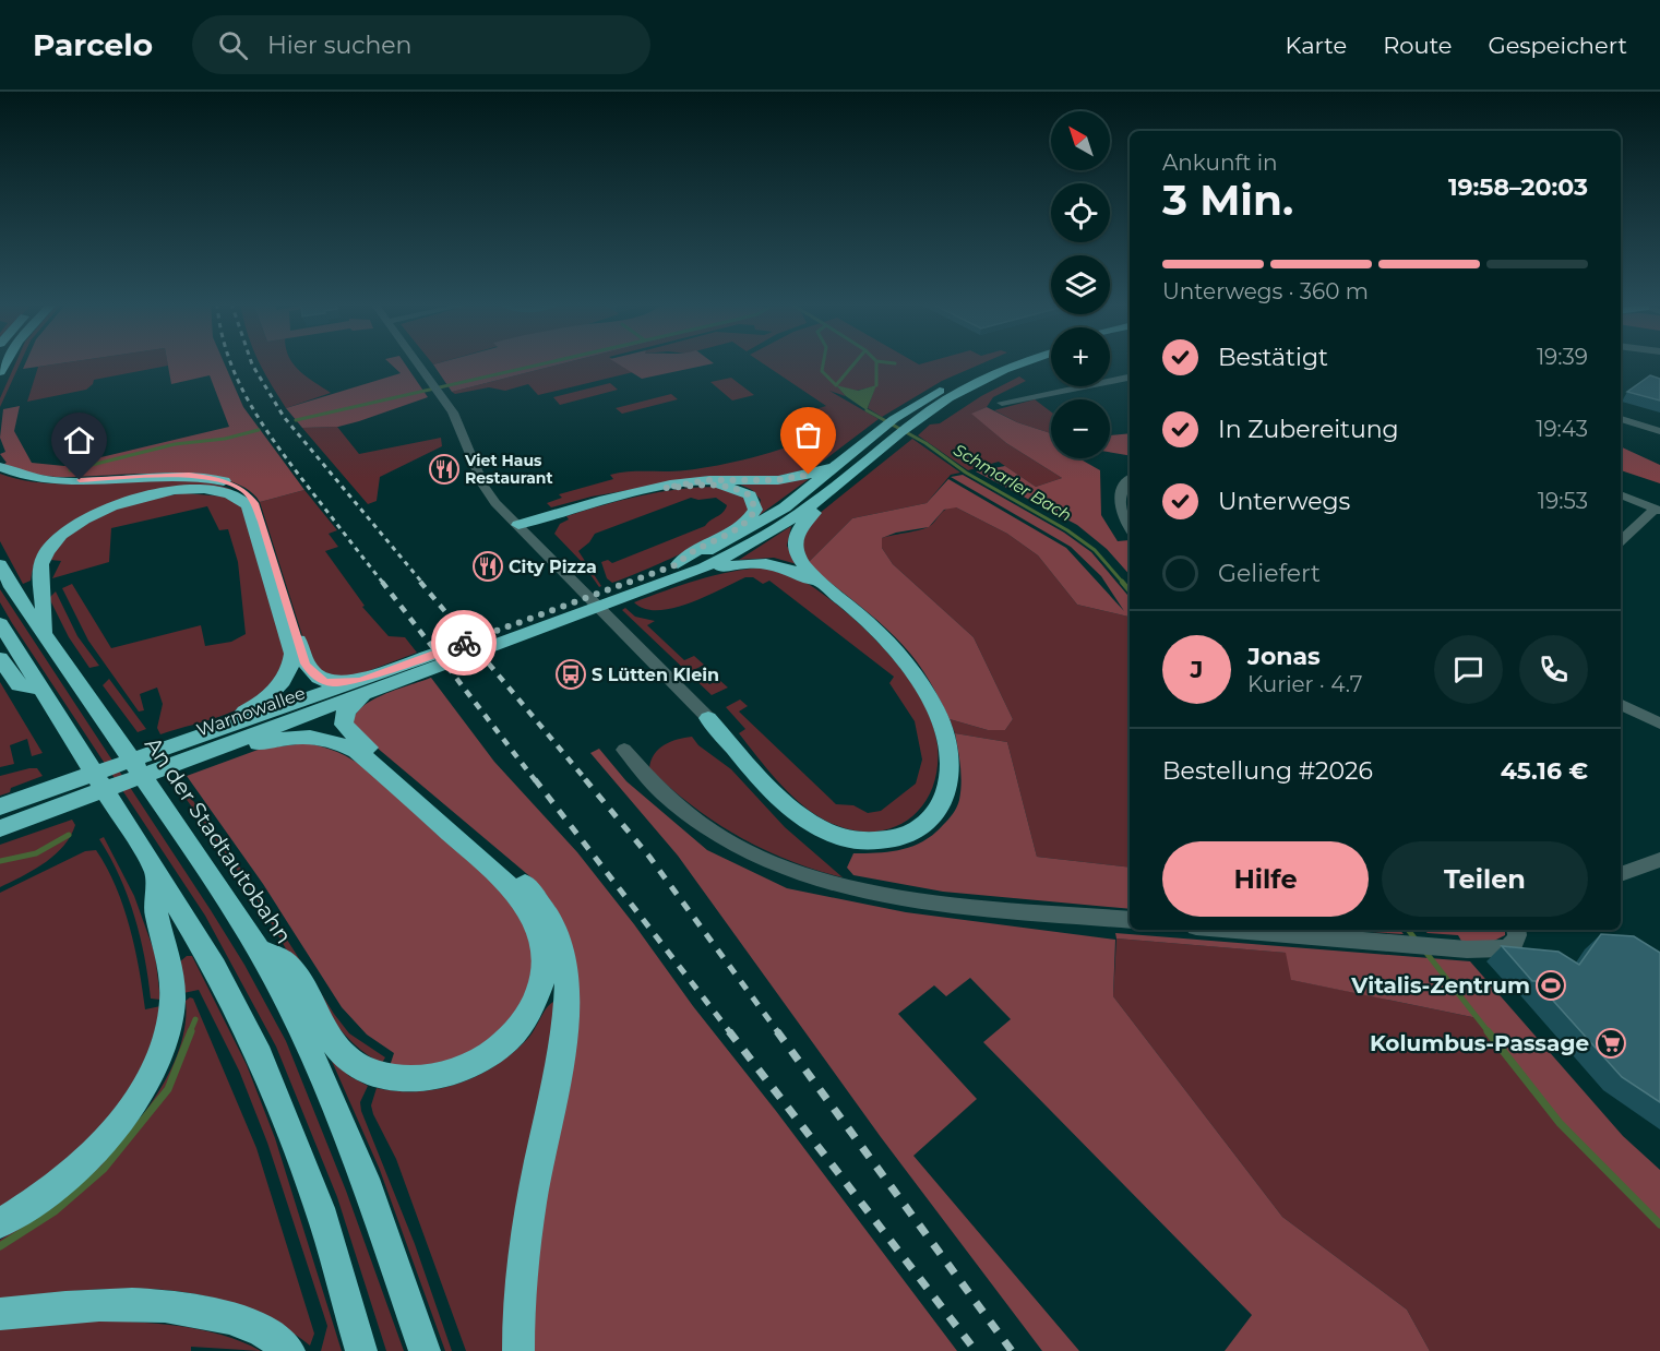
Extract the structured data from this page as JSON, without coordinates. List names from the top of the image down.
{
  "streets": {
    "highway": ["Warnowallee", "An der Stadtautobahn"]
  },
  "water": ["Schmarler Bach"],
  "places": {
    "restaurant": ["Viet Haus Restaurant", "City Pizza"],
    "bus stop": ["S Lütten Klein"],
    "sports": ["Vitalis-Zentrum"],
    "supermarket": ["Kolumbus-Passage"]
  },
  "north": "top left",
  "page": {
    "header": "Parcelo",
    "search": "Hier suchen",
    "nav": ["Karte", "Route", "Gespeichert"],
    "map_buttons": ["+", "−"],
    "heading": ["3 Min.", "Ankunft in", "19:58–20:03"],
    "panel": [
      "Jonas",
      "Kurier · 4.7",
      "Bestellung #2026",
      "45.16 €"
    ],
    "bar": "Unterwegs · 360 m",
    "list": [
      ["Bestätigt", "19:39"],
      ["In Zubereitung", "19:43"],
      ["Unterwegs", "19:53"],
      "Geliefert"
    ],
    "round": "J",
    "buttons": ["Hilfe", "Teilen"]
  }
}
